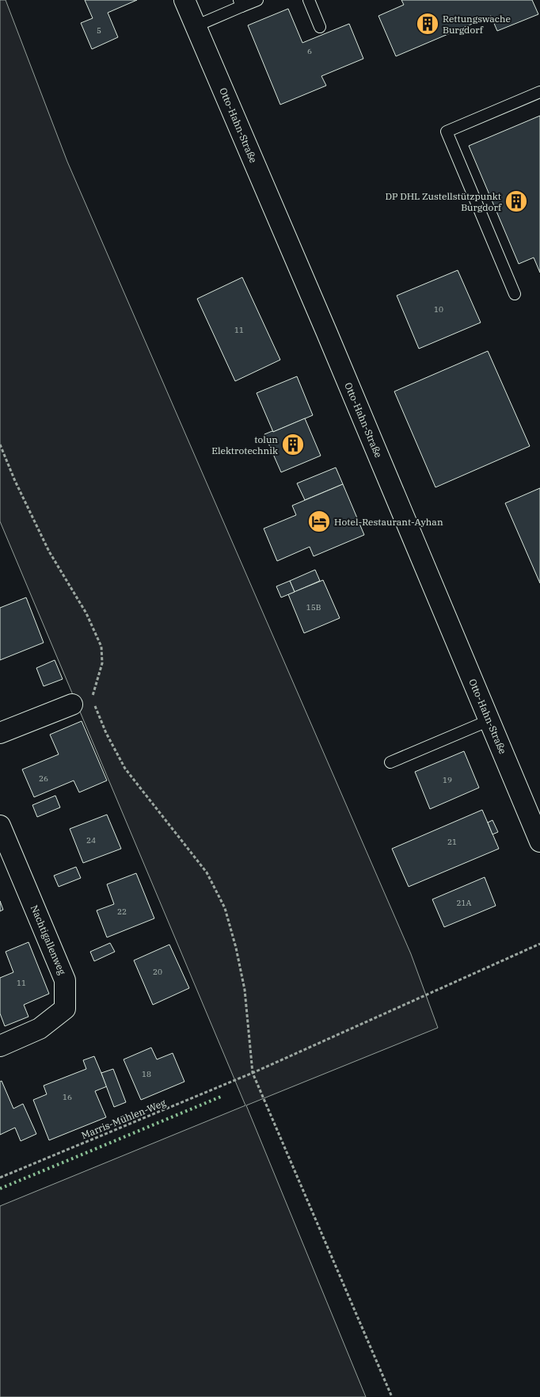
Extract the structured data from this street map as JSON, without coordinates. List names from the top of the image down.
{
  "streets": {
    "street": ["Otto-Hahn-Straße", "Nachtigallenweg"],
    "path": ["Marris-Mühlen-Weg"]
  },
  "places": {
    "building": ["Rettungswache Burgdorf", "DP DHL Zustellstützpunkt Burgdorf", "tolun Elektrotechnik"],
    "hotel": ["Hotel-Restaurant-Ayhan"]
  },
  "house_numbers": [
    "5",
    "6",
    "10",
    "11",
    "15B",
    "26",
    "19",
    "24",
    "21",
    "21A",
    "22",
    "20",
    "11",
    "18",
    "16"
  ]
}
